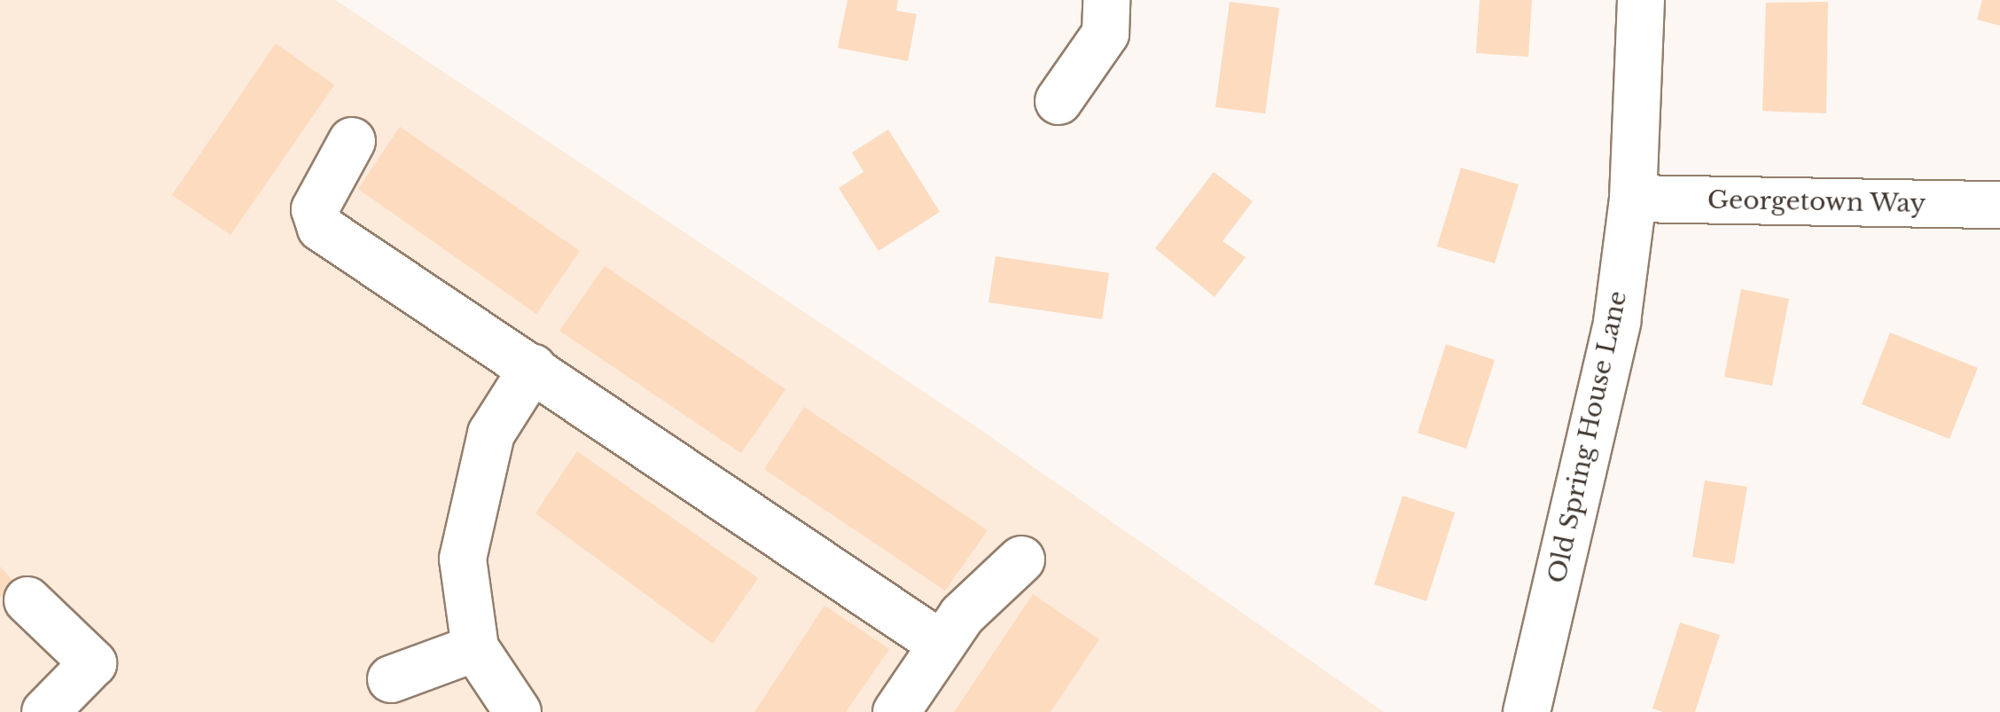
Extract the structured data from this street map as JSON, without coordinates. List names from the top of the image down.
{
  "streets": {
    "street": ["Georgetown Way", "Old Spring House Lane"]
  },
  "crossings": [
    ["Georgetown Way", "Old Spring House Lane"]
  ]
}
